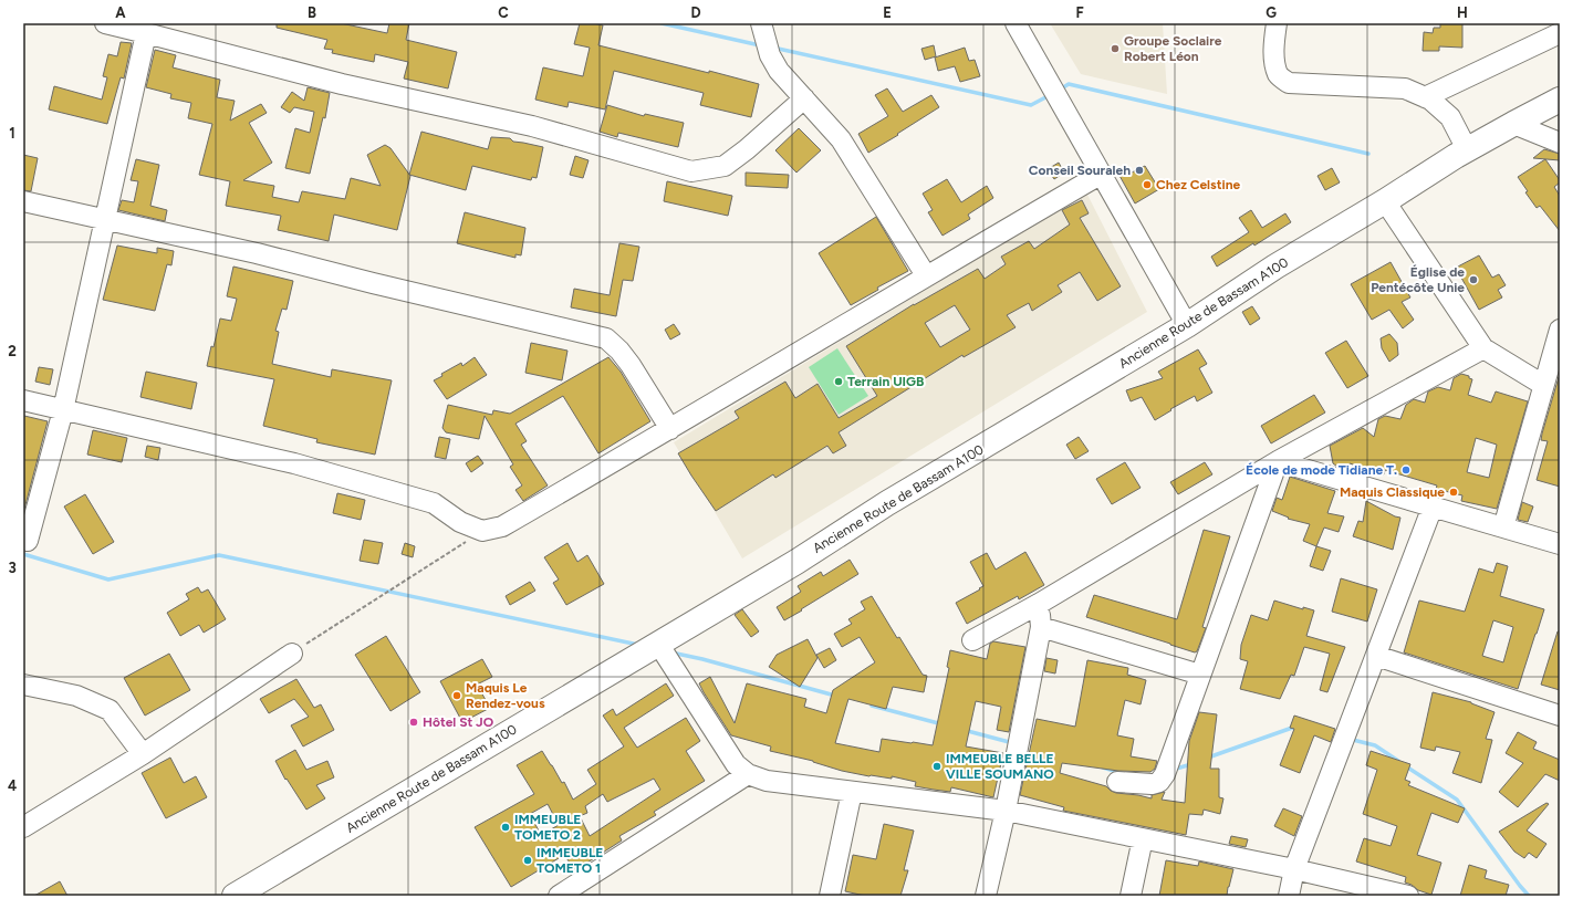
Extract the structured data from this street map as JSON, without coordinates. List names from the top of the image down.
{
  "streets": {
    "main road": ["Ancienne Route de Bassam A100"]
  },
  "places": [
    "Groupe Soclaire Robert Léon",
    "Conseil Souraleh",
    "Chez Celstine",
    "Église de Pentécôte Unie",
    "Terrain UIGB",
    "École de mode Tidiane T.",
    "Maquis Classique",
    "Maquis Le Rendez-vous",
    "Hôtel St JO",
    "IMMEUBLE BELLE VILLE SOUMANO",
    "IMMEUBLE TOMETO 2",
    "IMMEUBLE TOMETO 1"
  ],
  "grid": {
    "columns": [
      "A",
      "B",
      "C",
      "D",
      "E",
      "F",
      "G",
      "H"
    ],
    "rows": [
      "1",
      "2",
      "3",
      "4"
    ]
  }
}
